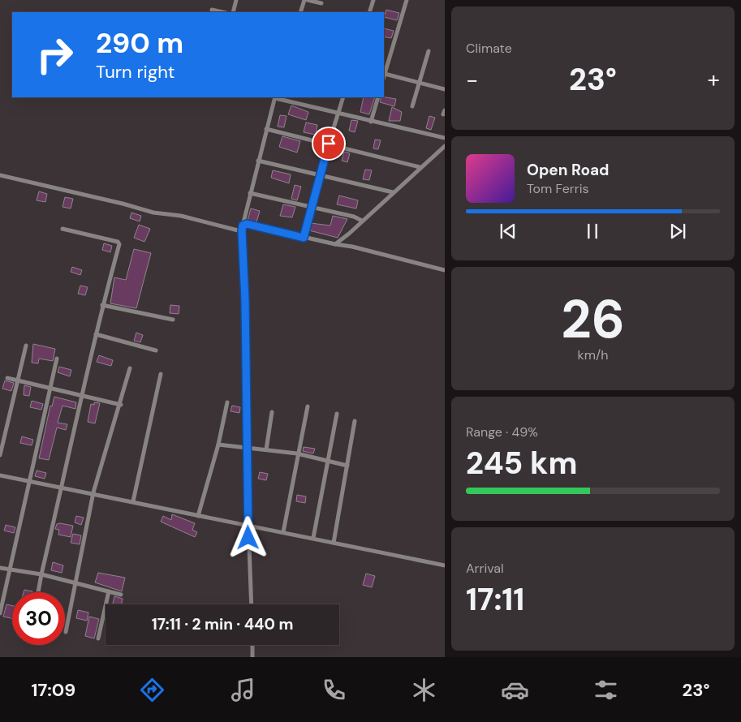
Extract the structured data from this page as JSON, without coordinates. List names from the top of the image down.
{
  "page": {
    "tile": [
      "Climate",
      ["26", "km/h"],
      ["Range · 49%", "245 km"],
      ["Arrival", "17:11"]
    ],
    "turn": ["290 m", "Turn right"],
    "heat": ["−", "23°", "+"],
    "song": ["Open Road", "Tom Ferris"],
    "limit": "30",
    "trip": "17:11 · 2 min · 440 m",
    "tabs": ["17:09", "23°"]
  }
}
